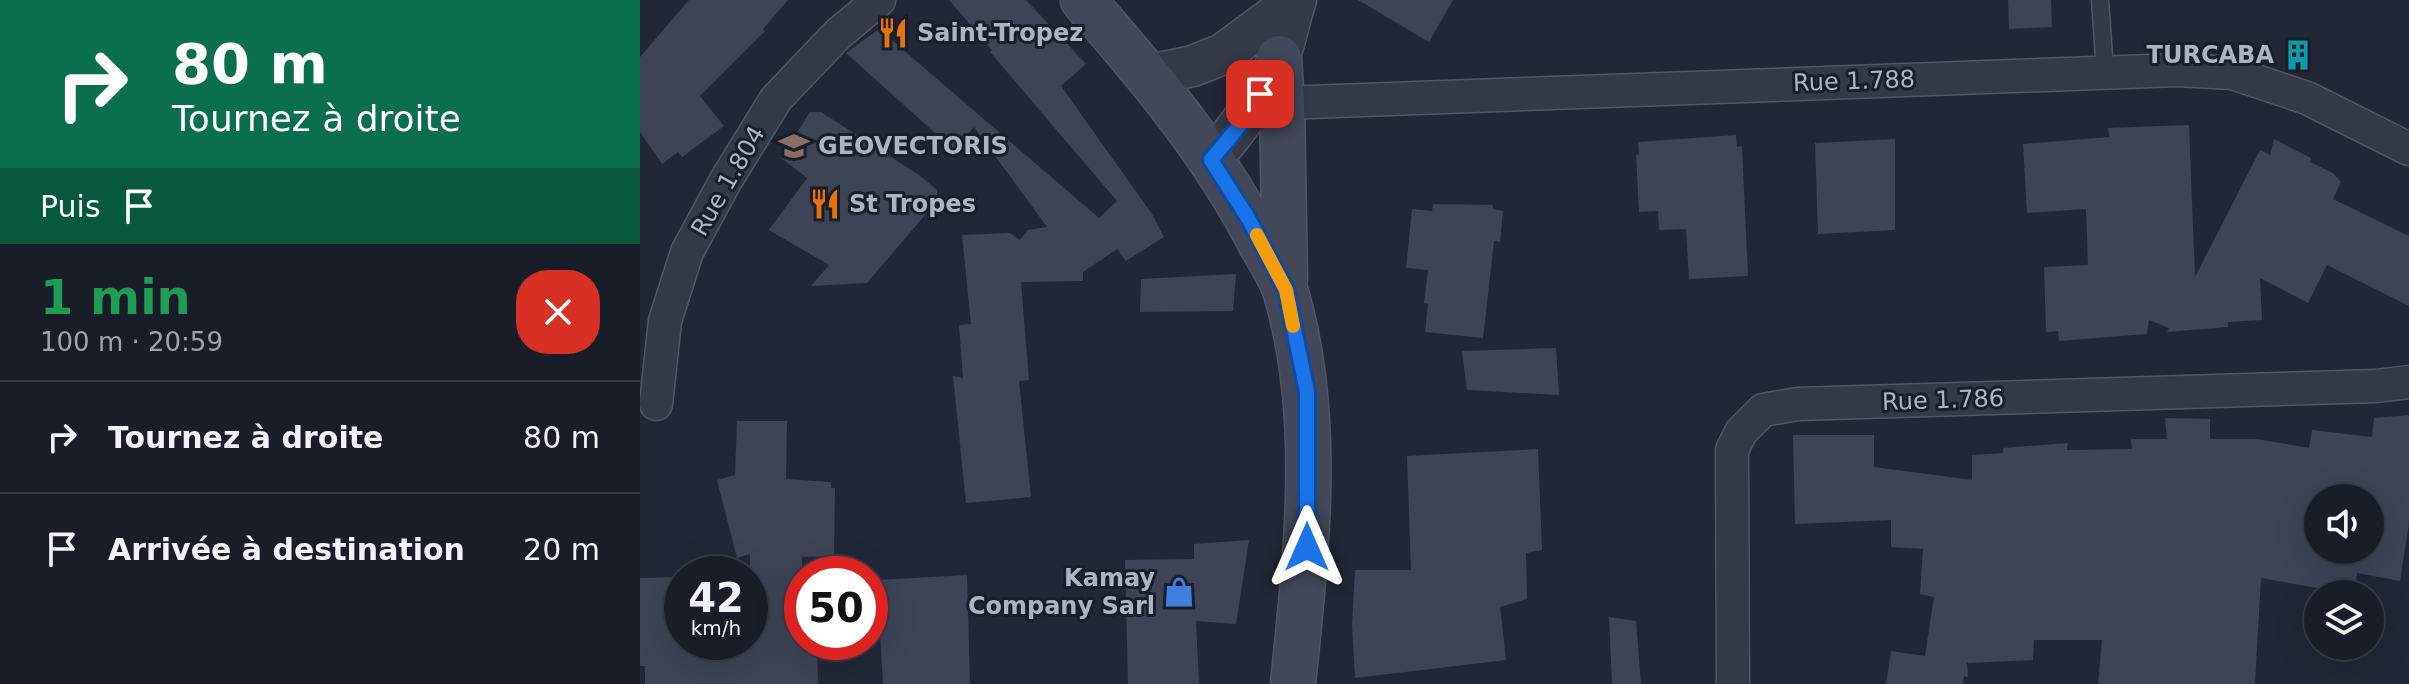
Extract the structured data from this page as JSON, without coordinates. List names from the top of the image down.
{
  "streets": {
    "street": ["Rue 1.788", "Rue 1.804", "Rue 1.786"]
  },
  "places": {
    "restaurant": ["Saint-Tropez", "St Tropes"],
    "building": ["TURCABA"],
    "school or university": ["GEOVECTORIS"],
    "shop": ["Kamay Company Sarl"]
  },
  "page": {
    "turn": ["80 m", "Tournez à droite"],
    "then": "Puis",
    "heading": ["1 min", "100 m · 20:59"],
    "list": [
      {
        "name": "Tournez à droite",
        "value": "80 m"
      },
      {
        "name": "Arrivée à destination",
        "value": "20 m"
      }
    ],
    "speed": "42 km/h",
    "limit": "50"
  }
}
